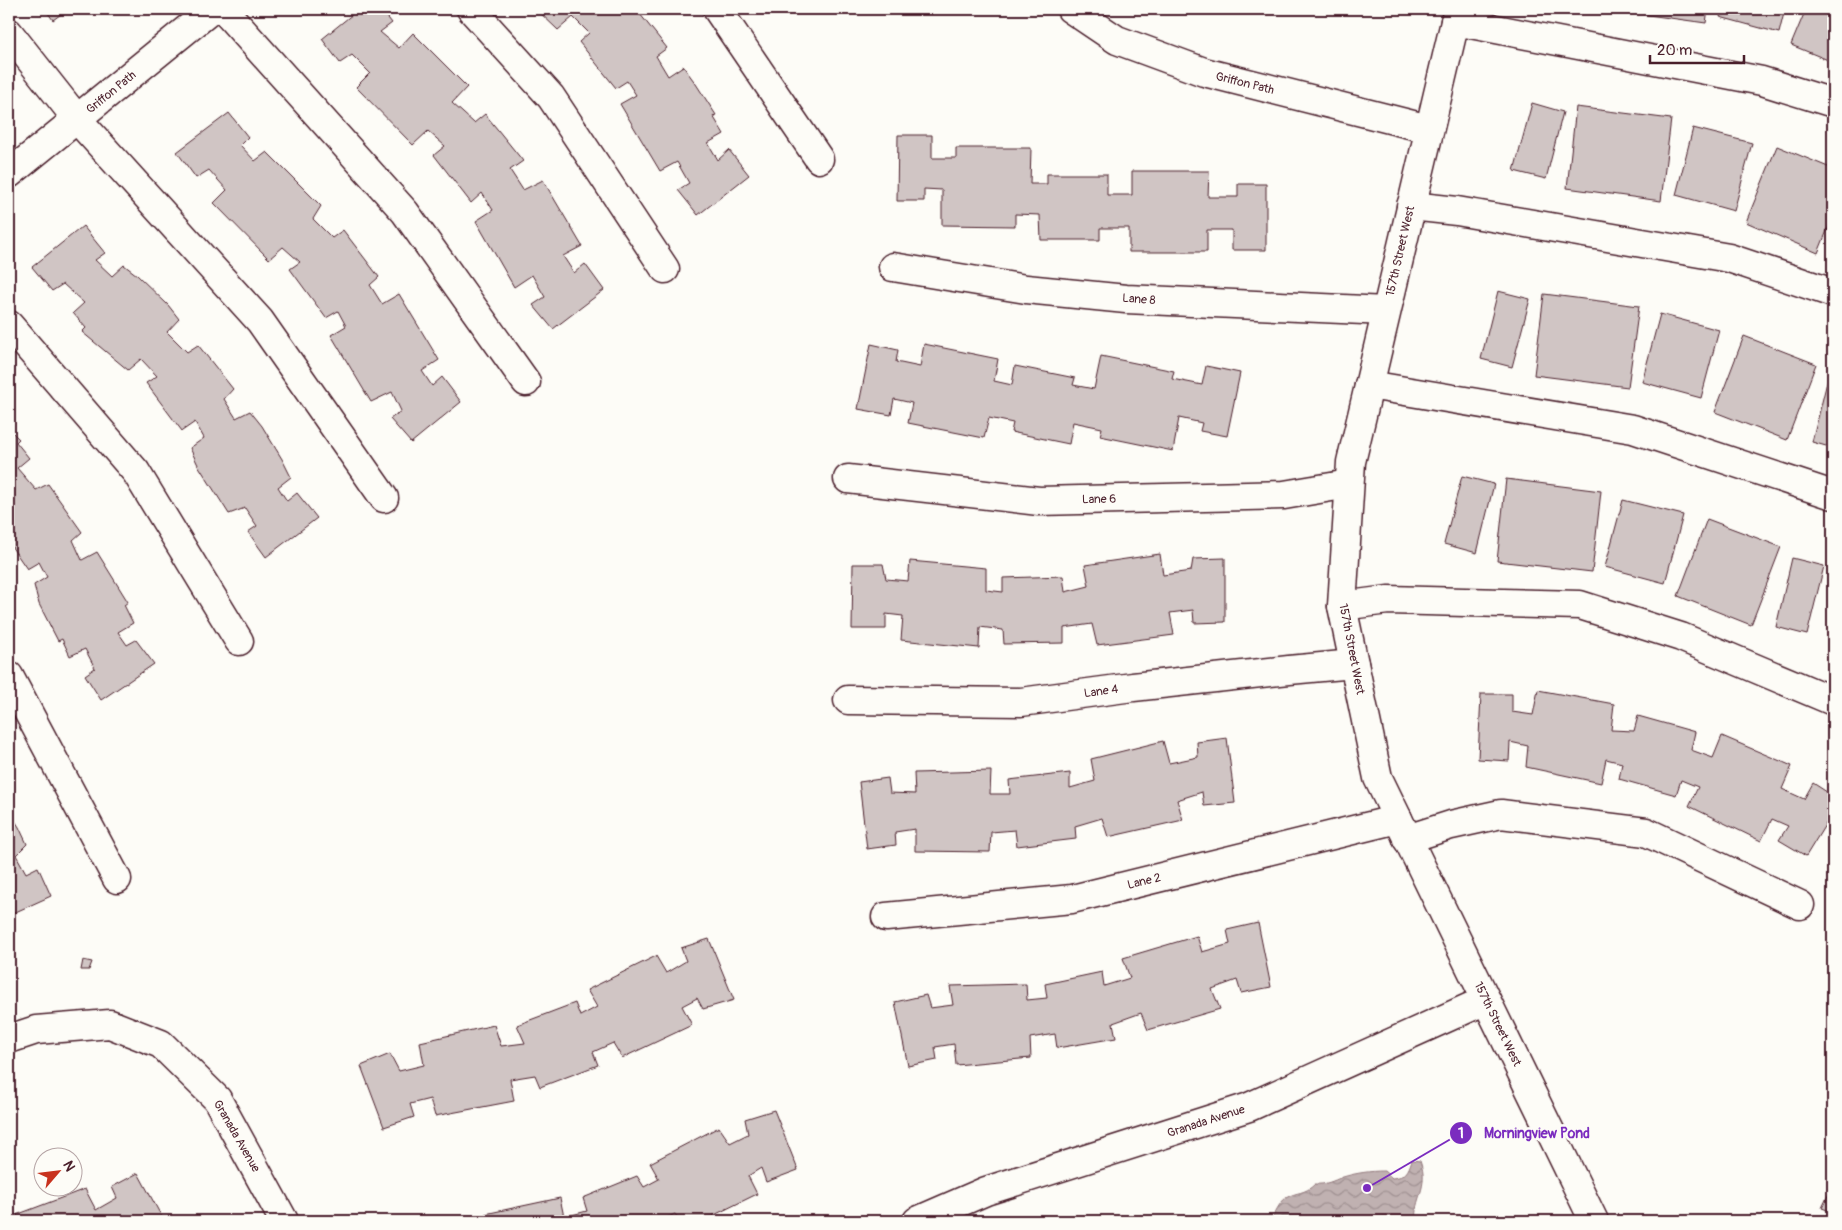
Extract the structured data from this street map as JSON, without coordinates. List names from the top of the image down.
{
  "streets": {
    "street": [
      "Griffon Path",
      "157th Street West",
      "Lane 8",
      "Lane 6",
      "Lane 4",
      "Lane 2",
      "Granada Avenue"
    ]
  },
  "crossings": [
    ["Griffon Path", "157th Street West"],
    ["157th Street West", "Lane 8"],
    ["157th Street West", "Lane 6"],
    ["157th Street West", "Lane 4"],
    ["157th Street West", "Lane 2"],
    ["157th Street West", "Granada Avenue"]
  ],
  "places": ["Morningview Pond"],
  "scale_bar": "20 m",
  "north": "top right"
}
